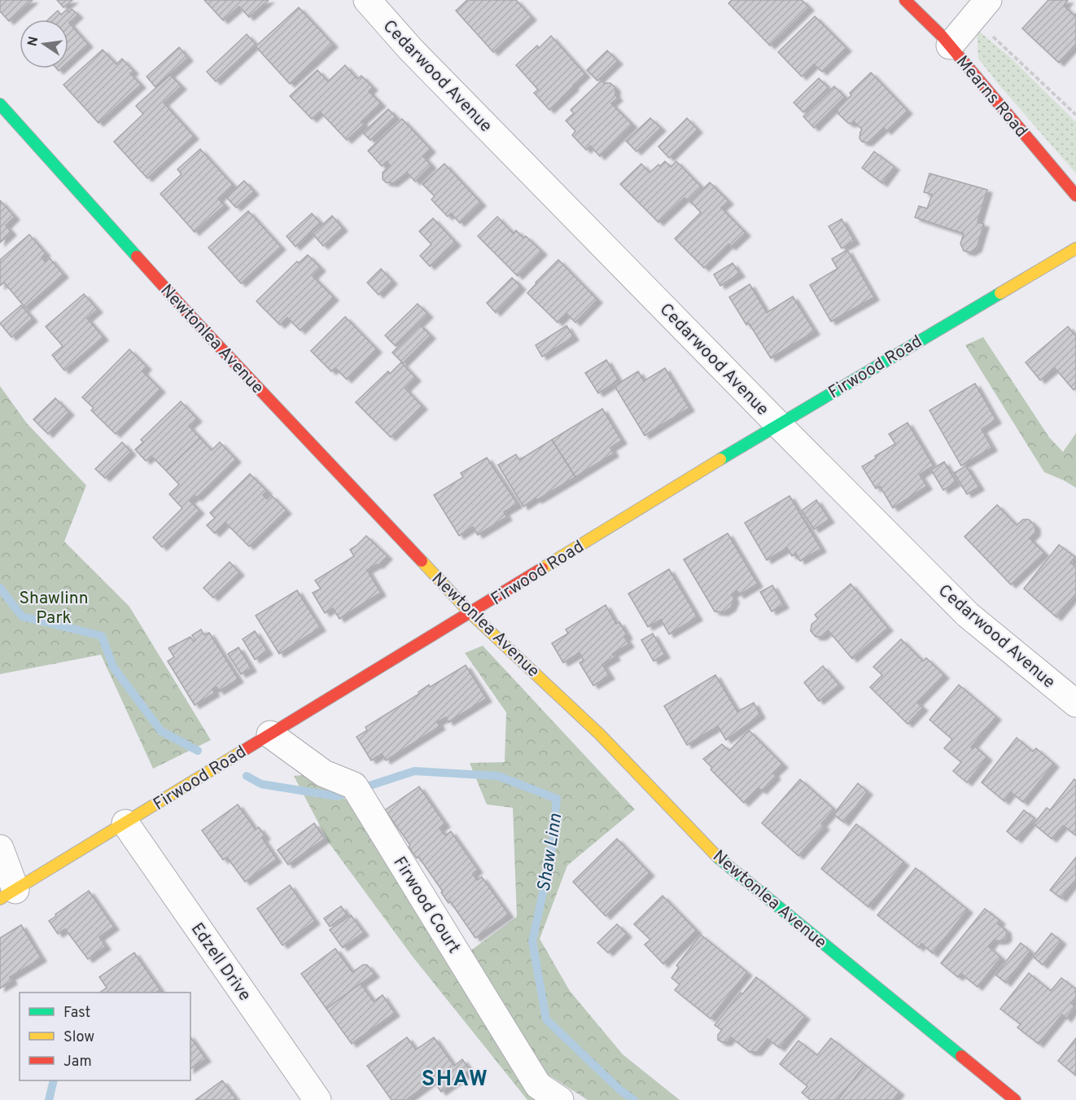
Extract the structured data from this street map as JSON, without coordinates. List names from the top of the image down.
{
  "streets": {
    "street": [
      "Cedarwood Avenue",
      "Mearns Road",
      "Newtonlea Avenue",
      "Firwood Road",
      "Firwood Court",
      "Edzell Drive"
    ]
  },
  "crossings": [
    ["Cedarwood Avenue", "Firwood Road"],
    ["Newtonlea Avenue", "Firwood Road"],
    ["Firwood Road", "Firwood Court"],
    ["Firwood Road", "Edzell Drive"]
  ],
  "districts": ["SHAW"],
  "water": ["Shaw Linn"],
  "parks": ["Shawlinn Park"],
  "legend": ["Fast", "Slow", "Jam"],
  "north": "left"
}
